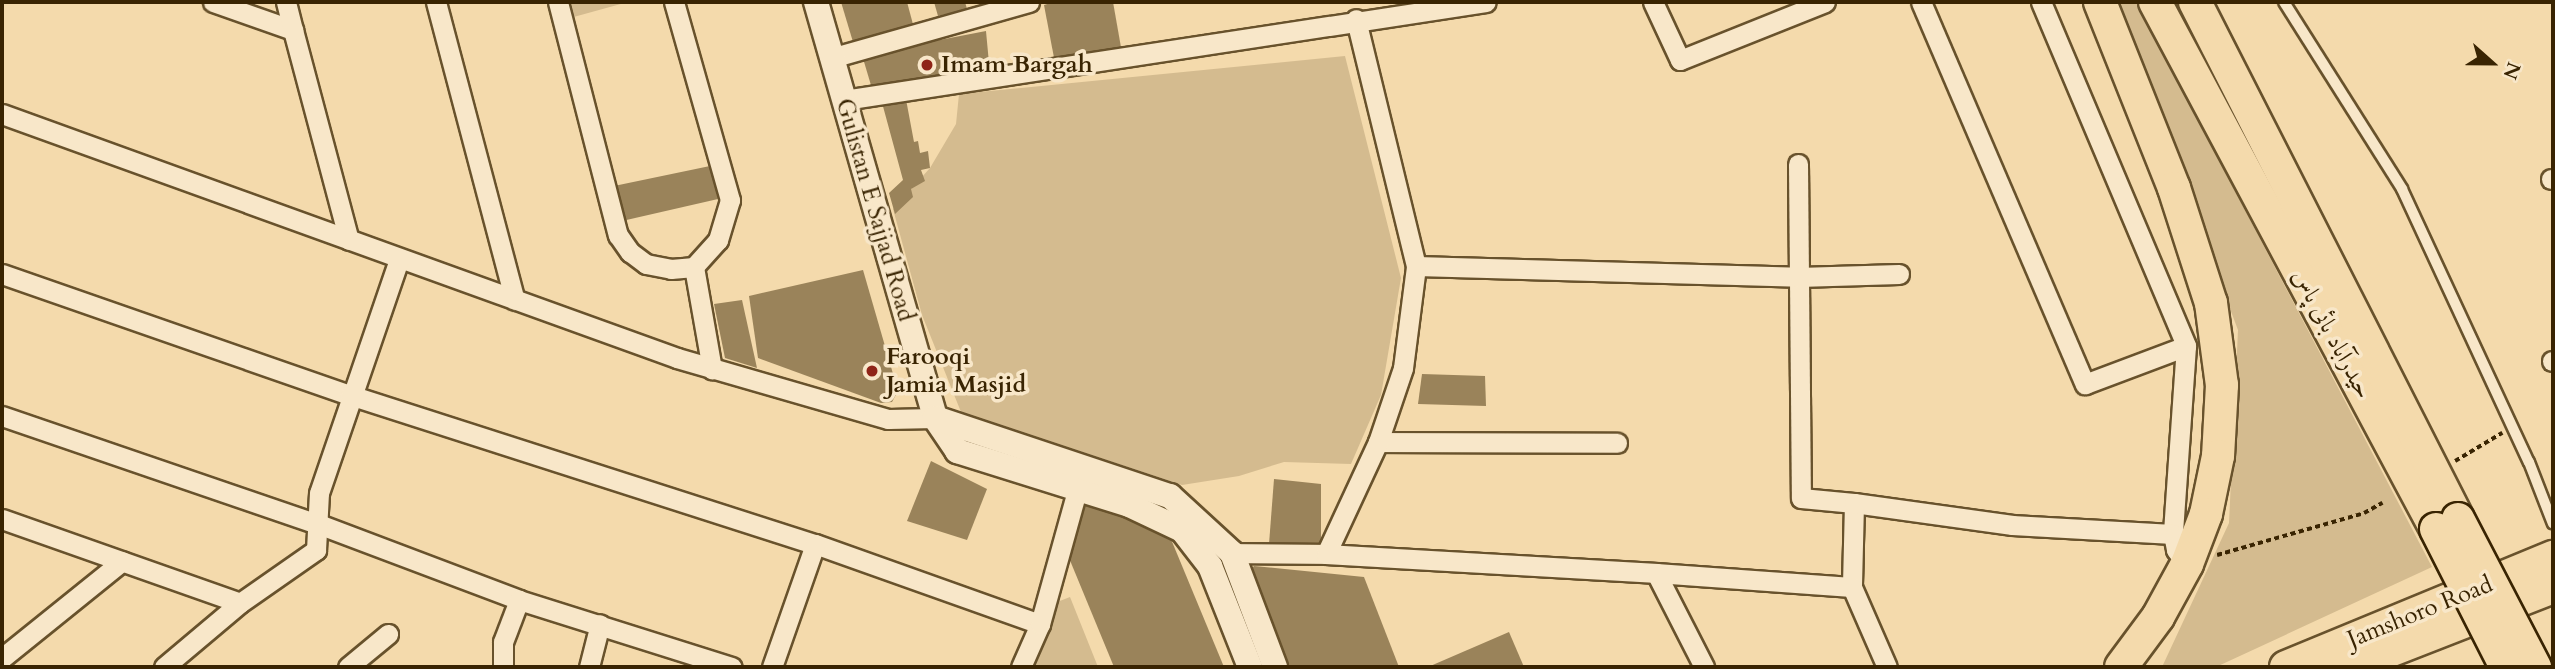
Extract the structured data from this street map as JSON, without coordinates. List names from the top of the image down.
{
  "streets": {
    "highway": ["حیدرآباد بائی پاس", "Jamshoro Road"],
    "street": ["Gulistan E Sajjad Road"]
  },
  "places": ["Imam Bargah", "Farooqi Jamia Masjid"],
  "north": "right"
}
